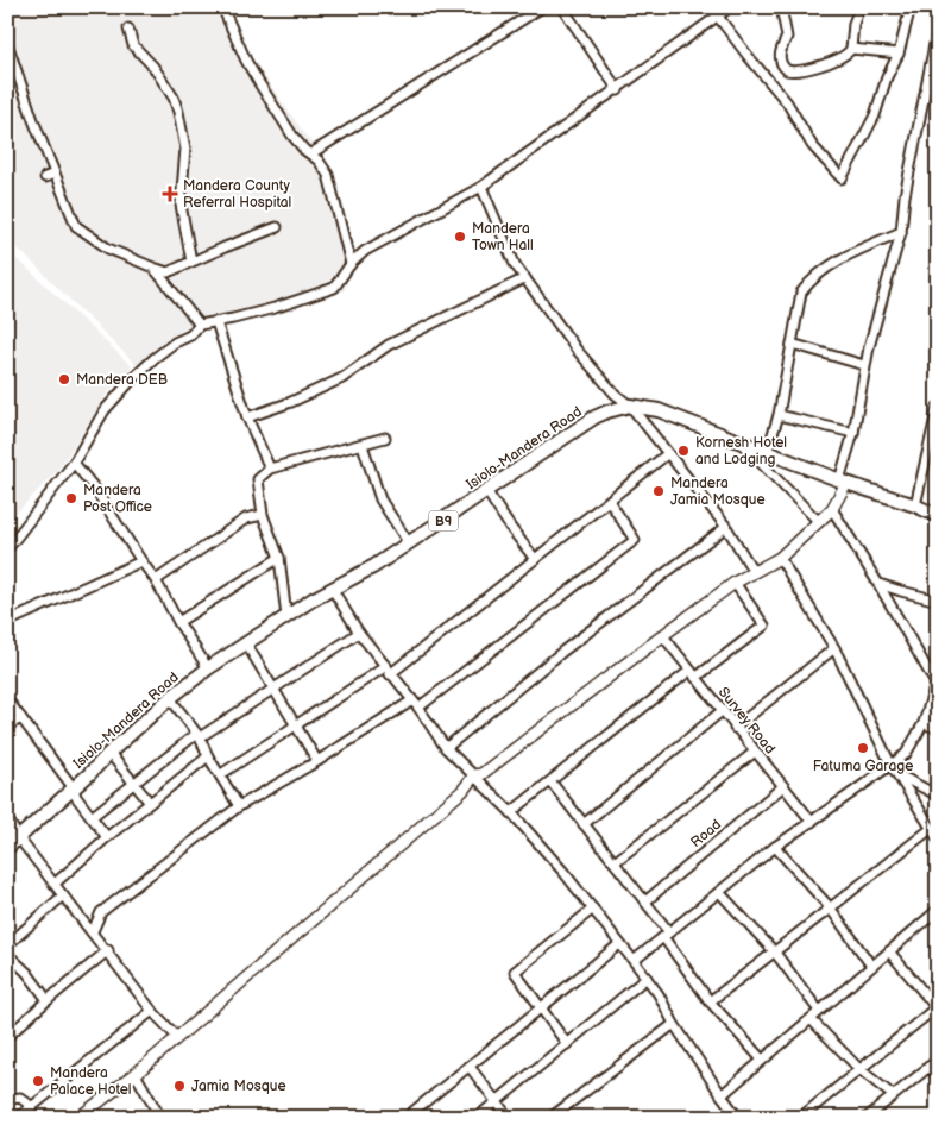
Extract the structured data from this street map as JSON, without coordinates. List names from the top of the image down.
{
  "streets": {
    "highway": ["Isiolo-Mandera Road", "B9"],
    "street": ["Survey Road", "Road"]
  },
  "crossings": [
    ["Survey Road", "Road"]
  ],
  "places": {
    "health": ["Mandera County Referral Hospital"],
    "other": [
      "Mandera Town Hall",
      "Mandera DEB",
      "Kornesh Hotel and Lodging",
      "Mandera Jamia Mosque",
      "Mandera Post Office",
      "Fatuma Garage",
      "Mandera Palace Hotel",
      "Jamia Mosque"
    ]
  }
}
